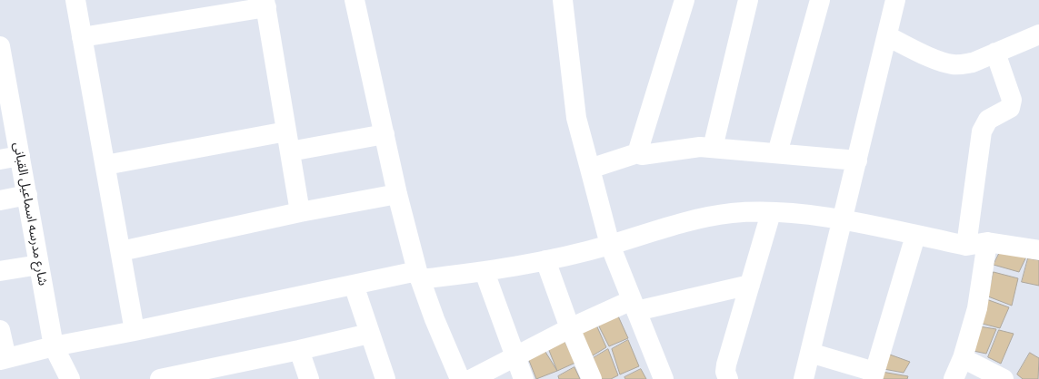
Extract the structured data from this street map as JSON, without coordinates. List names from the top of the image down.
{
  "streets": {
    "street": ["شارع مدرسه اسماعيل القبانى"]
  }
}
